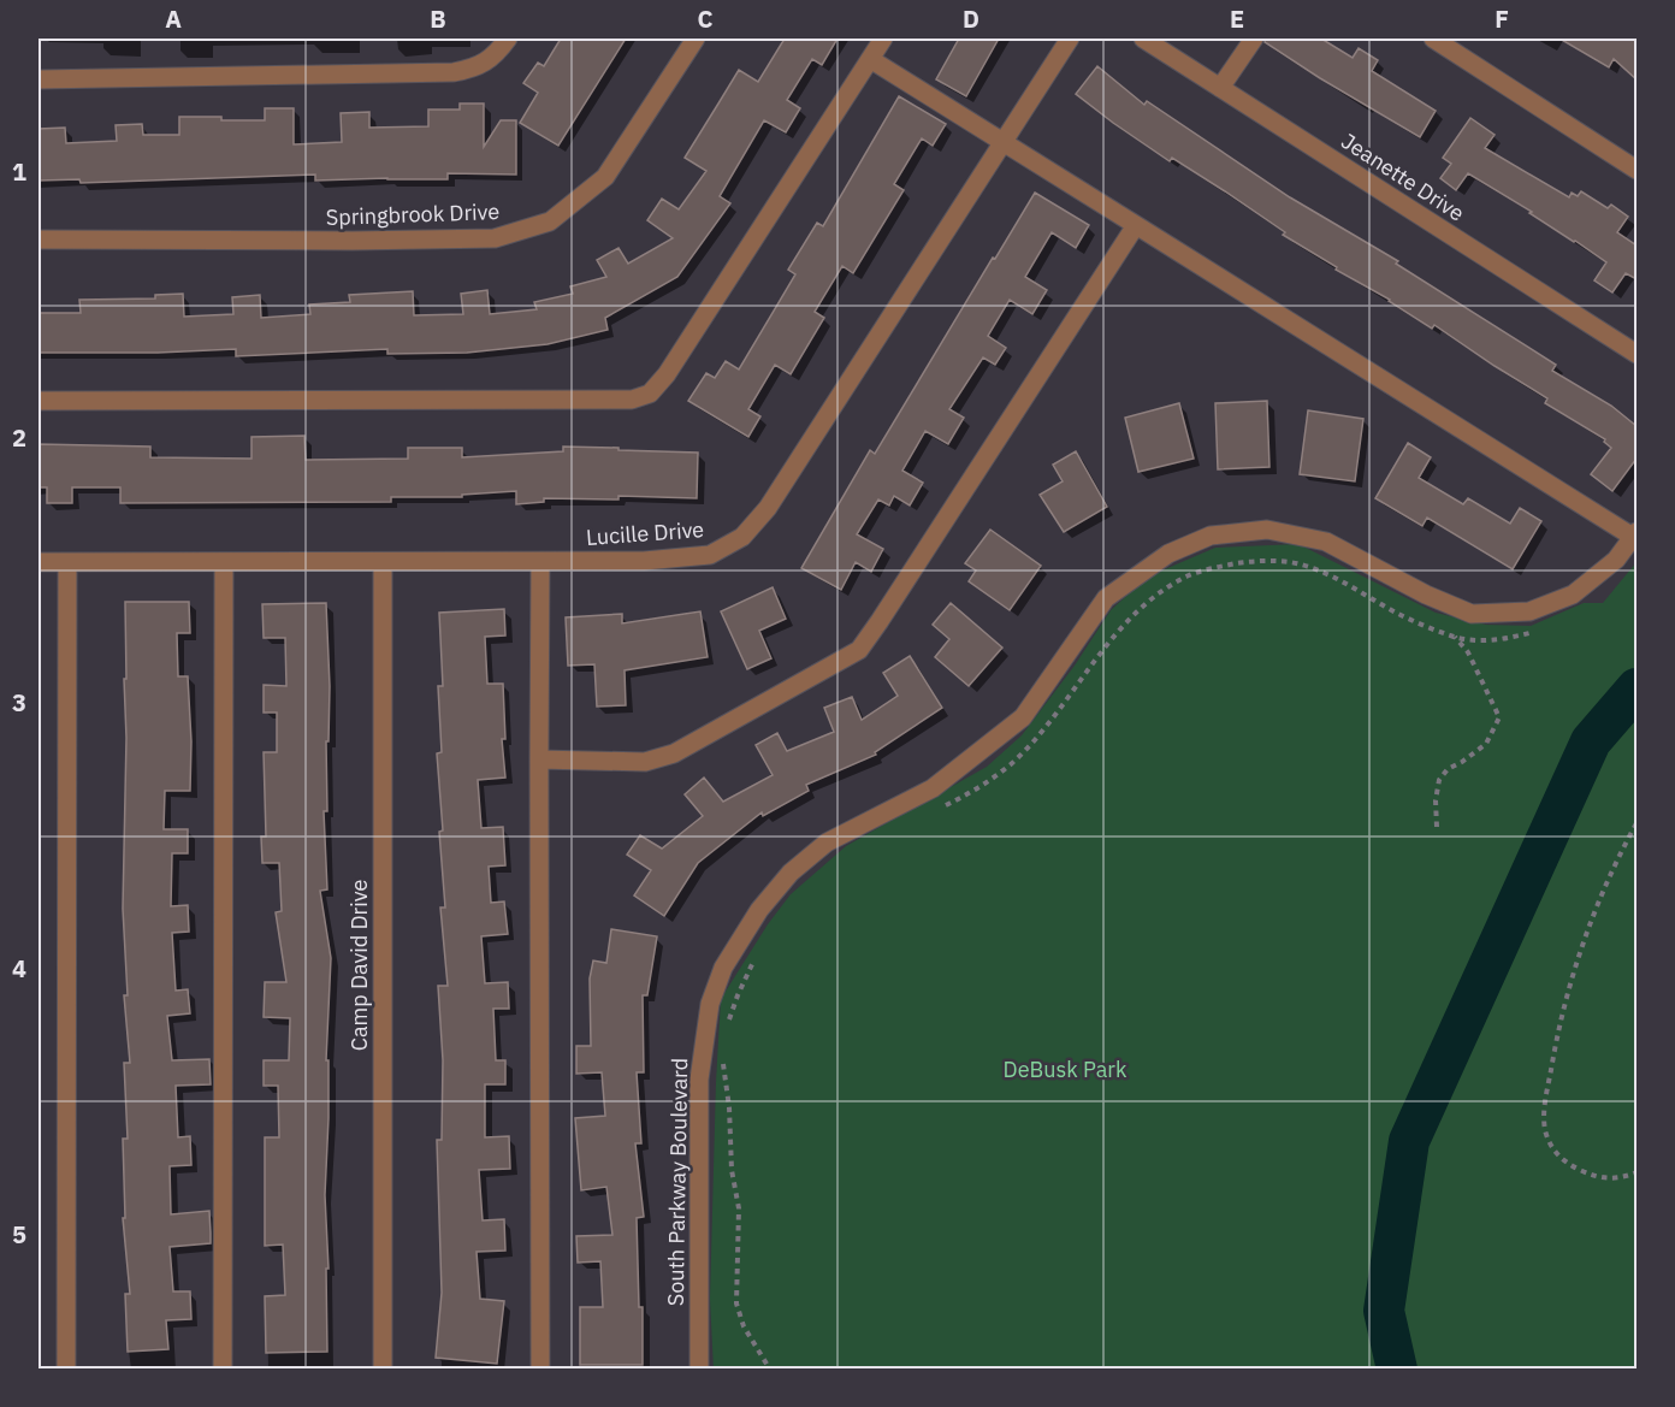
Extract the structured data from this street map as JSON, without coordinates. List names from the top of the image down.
{
  "streets": {
    "street": [
      "Jeanette Drive",
      "Springbrook Drive",
      "Lucille Drive",
      "Camp David Drive",
      "South Parkway Boulevard"
    ]
  },
  "crossings": [
    ["Lucille Drive", "Camp David Drive"]
  ],
  "parks": ["DeBusk Park"],
  "grid": {
    "columns": [
      "A",
      "B",
      "C",
      "D",
      "E",
      "F"
    ],
    "rows": [
      "1",
      "2",
      "3",
      "4",
      "5"
    ]
  }
}
